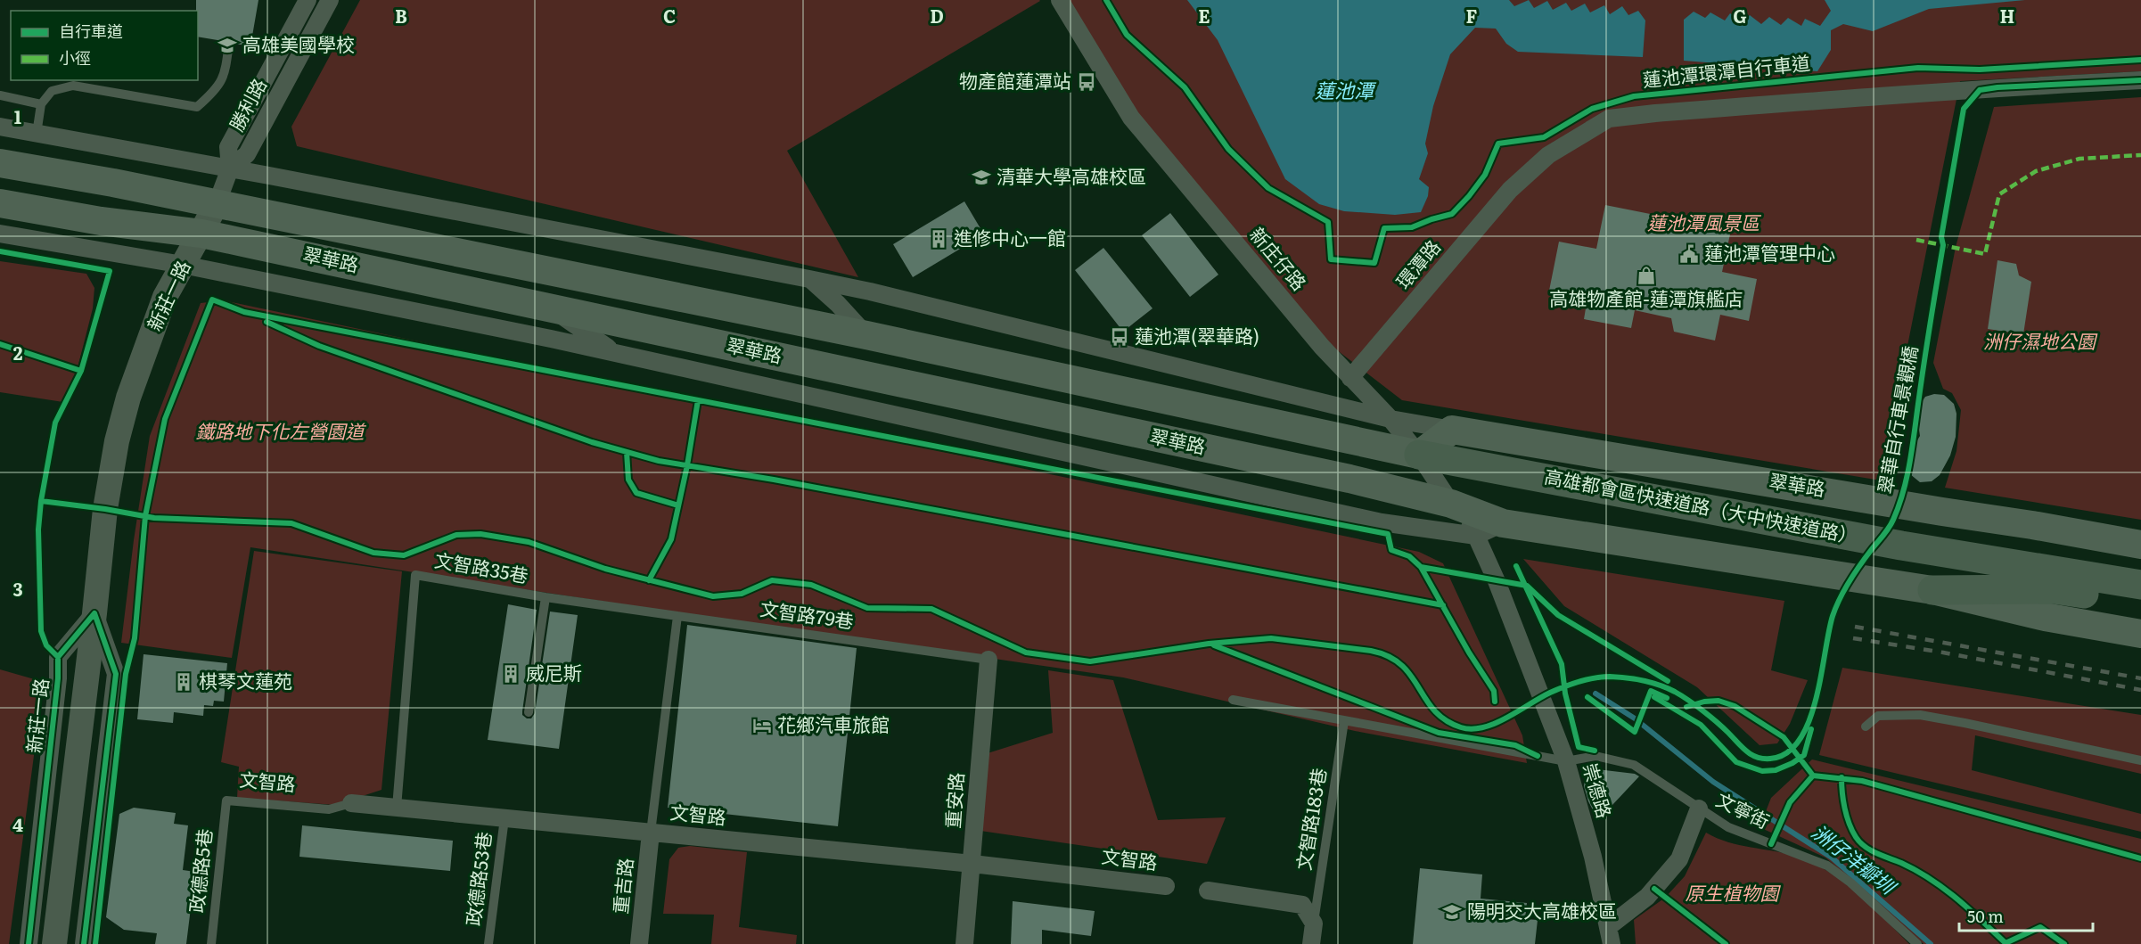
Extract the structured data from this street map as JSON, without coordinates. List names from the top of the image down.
{
  "streets": {
    "highway": ["高雄都會區快速道路（大中快速道路）"],
    "main road": ["翠華路"],
    "street": [
      "勝利路",
      "新庄仔路",
      "環潭路",
      "新莊一路",
      "文智路",
      "崇德路",
      "重安路",
      "重吉路"
    ],
    "lane": [
      "文智路35巷",
      "文智路79巷",
      "文寧街",
      "文智路183巷",
      "政德路5巷",
      "政德路53巷"
    ],
    "cycle path": ["蓮池潭環潭自行車道", "翠華自行車景觀橋"]
  },
  "crossings": [
    ["勝利路", "翠華路"],
    ["勝利路", "新莊一路"],
    ["新庄仔路", "翠華路"],
    ["新庄仔路", "環潭路"],
    ["新庄仔路", "高雄都會區快速道路（大中快速道路）"],
    ["新庄仔路", "崇德路"],
    ["翠華路", "新莊一路"],
    ["翠華路", "高雄都會區快速道路（大中快速道路）"],
    ["翠華路", "崇德路"],
    ["文智路35巷", "文智路79巷"],
    ["文智路35巷", "文智路"],
    ["文智路79巷", "重安路"],
    ["文智路", "重安路"],
    ["文智路", "政德路5巷"],
    ["文智路", "政德路53巷"],
    ["文智路", "重吉路"],
    ["崇德路", "文寧街"]
  ],
  "water": ["蓮池潭", "洲仔洋瓣圳"],
  "parks": [
    "蓮池潭風景區",
    "洲仔濕地公園",
    "鐵路地下化左營園道",
    "原生植物園"
  ],
  "places": {
    "school or university": ["高雄美國學校", "清華大學高雄校區", "陽明交大高雄校區"],
    "bus stop": ["物產館蓮潭站", "蓮池潭(翠華路)"],
    "building": ["進修中心一館", "威尼斯", "棋琴文蓮苑"],
    "public building": ["蓮池潭管理中心"],
    "shop": ["高雄物產館-蓮潭旗艦店"],
    "hotel": ["花鄉汽車旅館"]
  },
  "legend": ["自行車道", "小徑"],
  "scale_bar": "50 m",
  "grid": {
    "columns": [
      "B",
      "C",
      "D",
      "E",
      "F",
      "G",
      "H"
    ],
    "rows": [
      "1",
      "2",
      "3",
      "4"
    ]
  }
}
